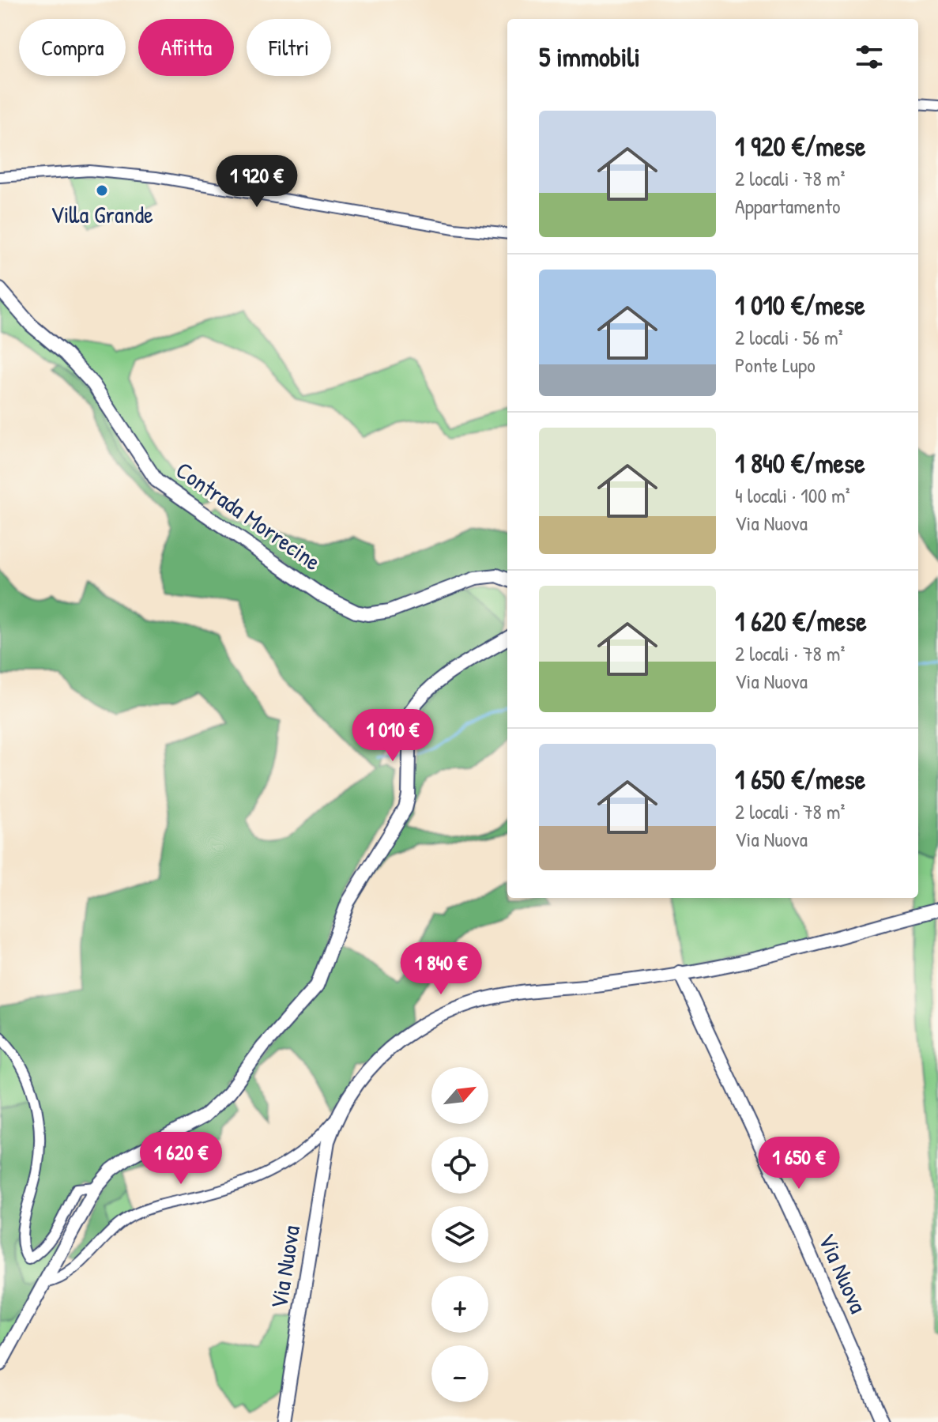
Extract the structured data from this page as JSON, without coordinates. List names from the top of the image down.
{
  "streets": {
    "street": ["Contrada Morrecine", "Via Nuova"]
  },
  "places": ["Villa Grande"],
  "north": "top right",
  "page": {
    "chip": ["Compra", "Affitta", "Filtri"],
    "heading": "5 immobili",
    "list": [
      {
        "name": "1 920 €/mese",
        "note": "2 locali · 78 m² · Appartamento"
      },
      {
        "name": "1 010 €/mese",
        "note": "2 locali · 56 m² · Ponte Lupo"
      },
      {
        "name": "1 840 €/mese",
        "note": "4 locali · 100 m² · Via Nuova"
      },
      {
        "name": "1 620 €/mese",
        "note": "2 locali · 78 m² · Via Nuova"
      },
      {
        "name": "1 650 €/mese",
        "note": "2 locali · 78 m² · Via Nuova"
      }
    ],
    "price": [
      "1 920 €",
      "1 010 €",
      "1 840 €",
      "1 620 €",
      "1 650 €"
    ],
    "map_buttons": ["+", "−"]
  }
}
